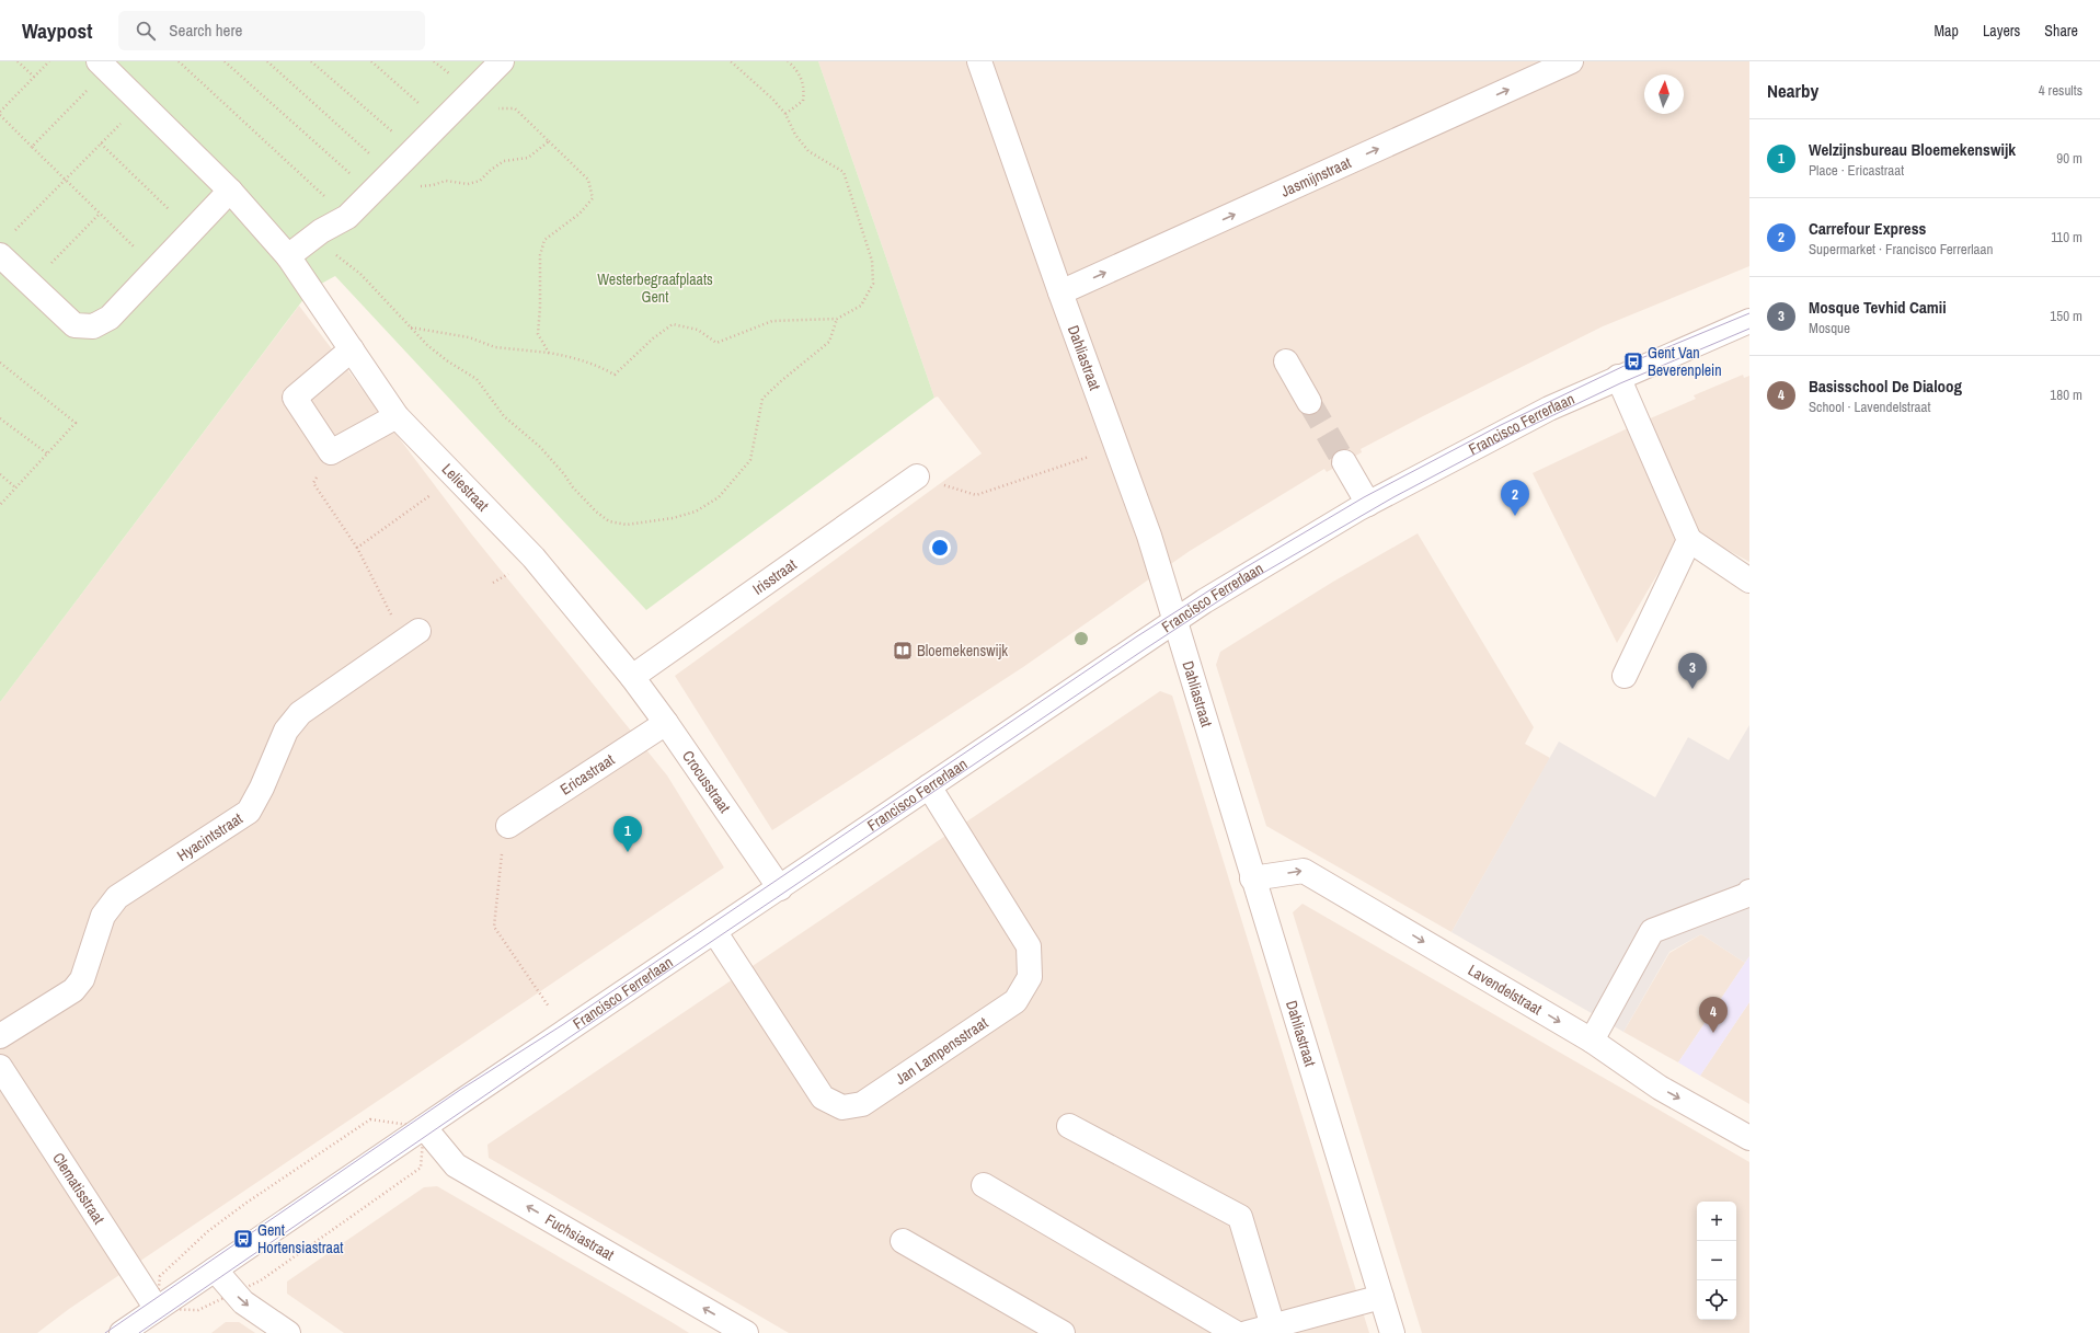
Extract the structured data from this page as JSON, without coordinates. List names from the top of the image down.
{
  "streets": {
    "street": [
      "Jasmijnstraat",
      "Dahliastraat",
      "Francisco Ferrerlaan",
      "Leliestraat",
      "Irisstraat",
      "Ericastraat",
      "Crocusstraat",
      "Hyacintstraat",
      "Lavendelstraat",
      "Jan Lampensstraat",
      "Clematisstraat",
      "Fuchsiastraat"
    ]
  },
  "crossings": [
    ["Jasmijnstraat", "Dahliastraat"],
    ["Dahliastraat", "Francisco Ferrerlaan"],
    ["Dahliastraat", "Lavendelstraat"],
    ["Francisco Ferrerlaan", "Crocusstraat"],
    ["Francisco Ferrerlaan", "Jan Lampensstraat"],
    ["Francisco Ferrerlaan", "Clematisstraat"],
    ["Francisco Ferrerlaan", "Fuchsiastraat"],
    ["Leliestraat", "Irisstraat"],
    ["Leliestraat", "Crocusstraat"],
    ["Irisstraat", "Crocusstraat"],
    ["Ericastraat", "Crocusstraat"]
  ],
  "one_way": ["Jasmijnstraat", "Lavendelstraat", "Fuchsiastraat"],
  "parks": ["Westerbegraafplaats Gent"],
  "places": {
    "bus stop": ["Gent Van Beverenplein", "Gent Hortensiastraat"],
    "library": ["Bloemekenswijk"]
  },
  "north": "top",
  "page": {
    "header": "Waypost",
    "search": "Search here",
    "nav": ["Map", "Layers", "Share"],
    "heading": ["Nearby", "4 results"],
    "list": [
      {
        "mark": "1",
        "name": "Welzijnsbureau Bloemekenswijk",
        "note": "Place · Ericastraat",
        "value": "90 m"
      },
      {
        "mark": "2",
        "name": "Carrefour Express",
        "note": "Supermarket · Francisco Ferrerlaan",
        "value": "110 m"
      },
      {
        "mark": "3",
        "name": "Mosque Tevhid Camii",
        "note": "Mosque",
        "value": "150 m"
      },
      {
        "mark": "4",
        "name": "Basisschool De Dialoog",
        "note": "School · Lavendelstraat",
        "value": "180 m"
      }
    ],
    "pins": [
      "2",
      "3",
      "1",
      "4"
    ],
    "map_buttons": ["+", "−"]
  }
}
